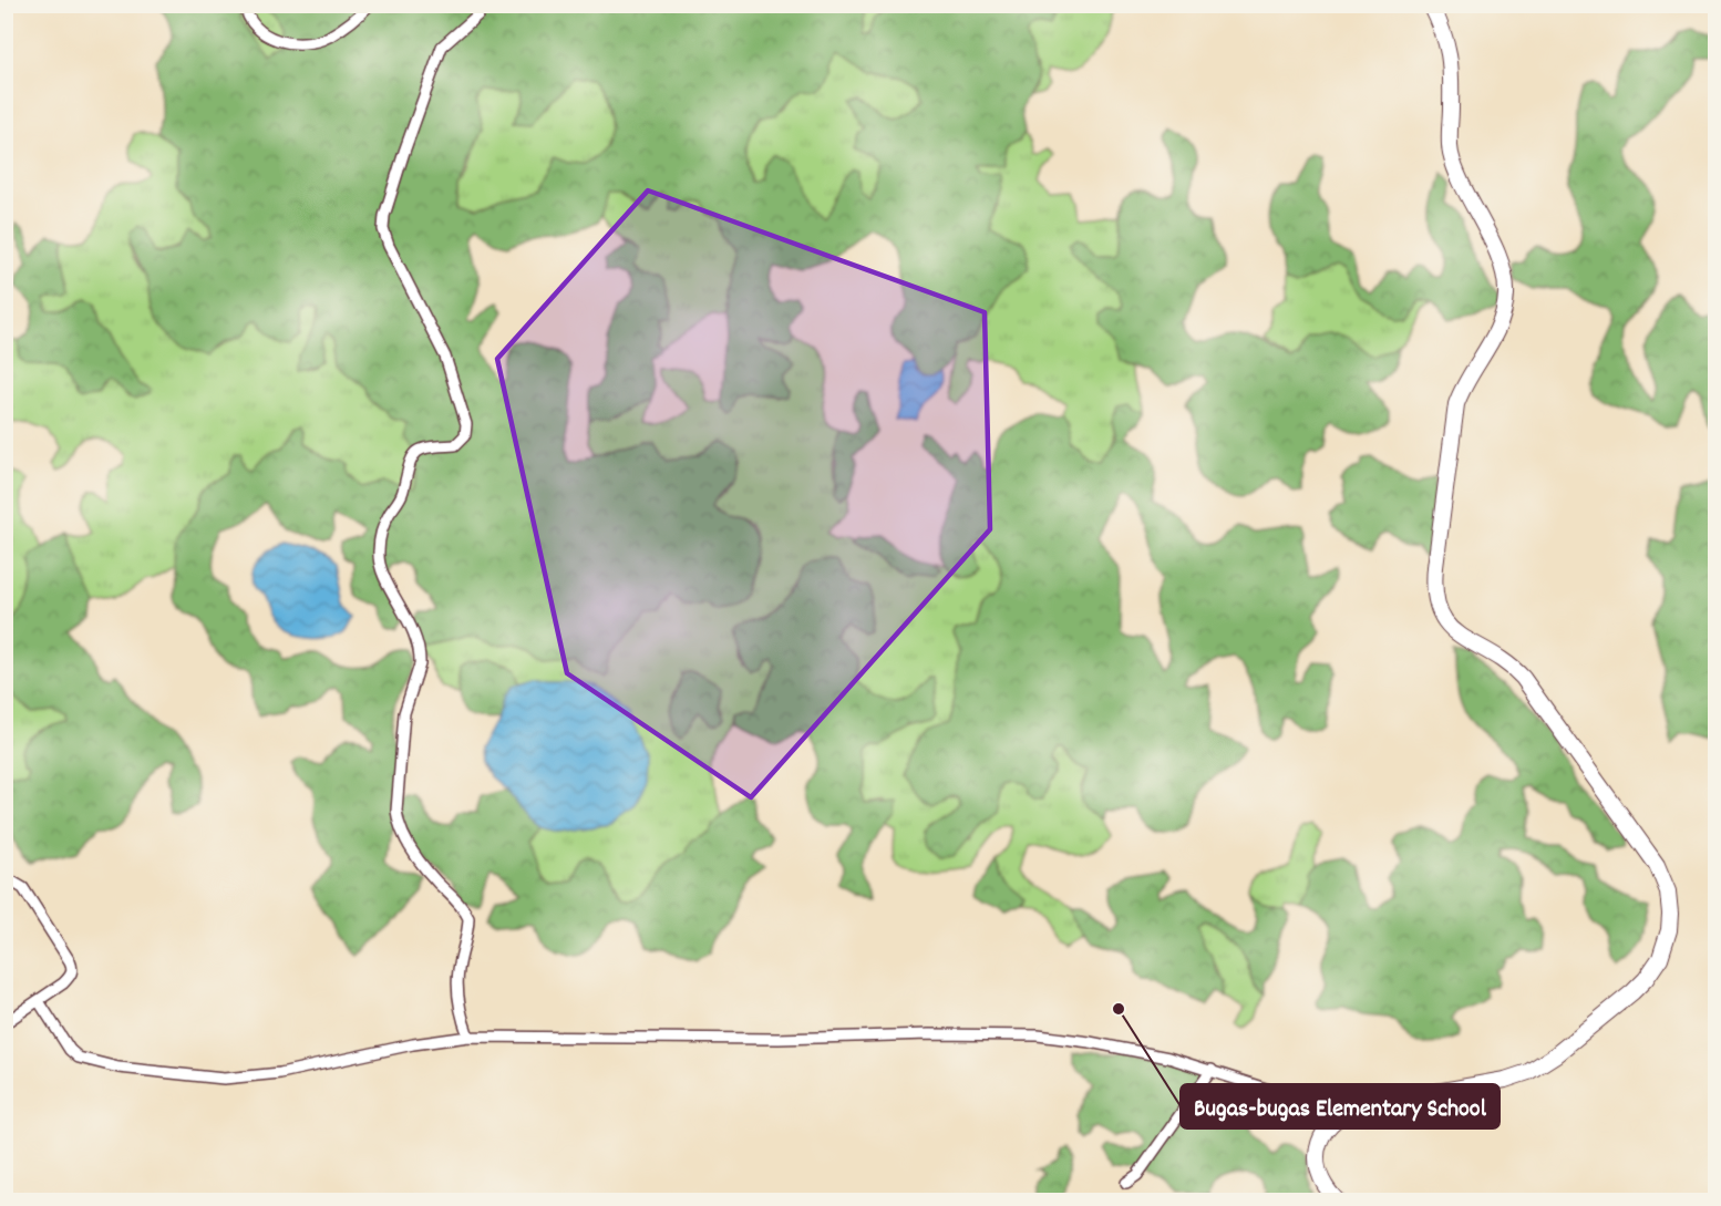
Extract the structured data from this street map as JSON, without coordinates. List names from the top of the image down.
{
  "places": ["Bugas-bugas Elementary School"]
}
